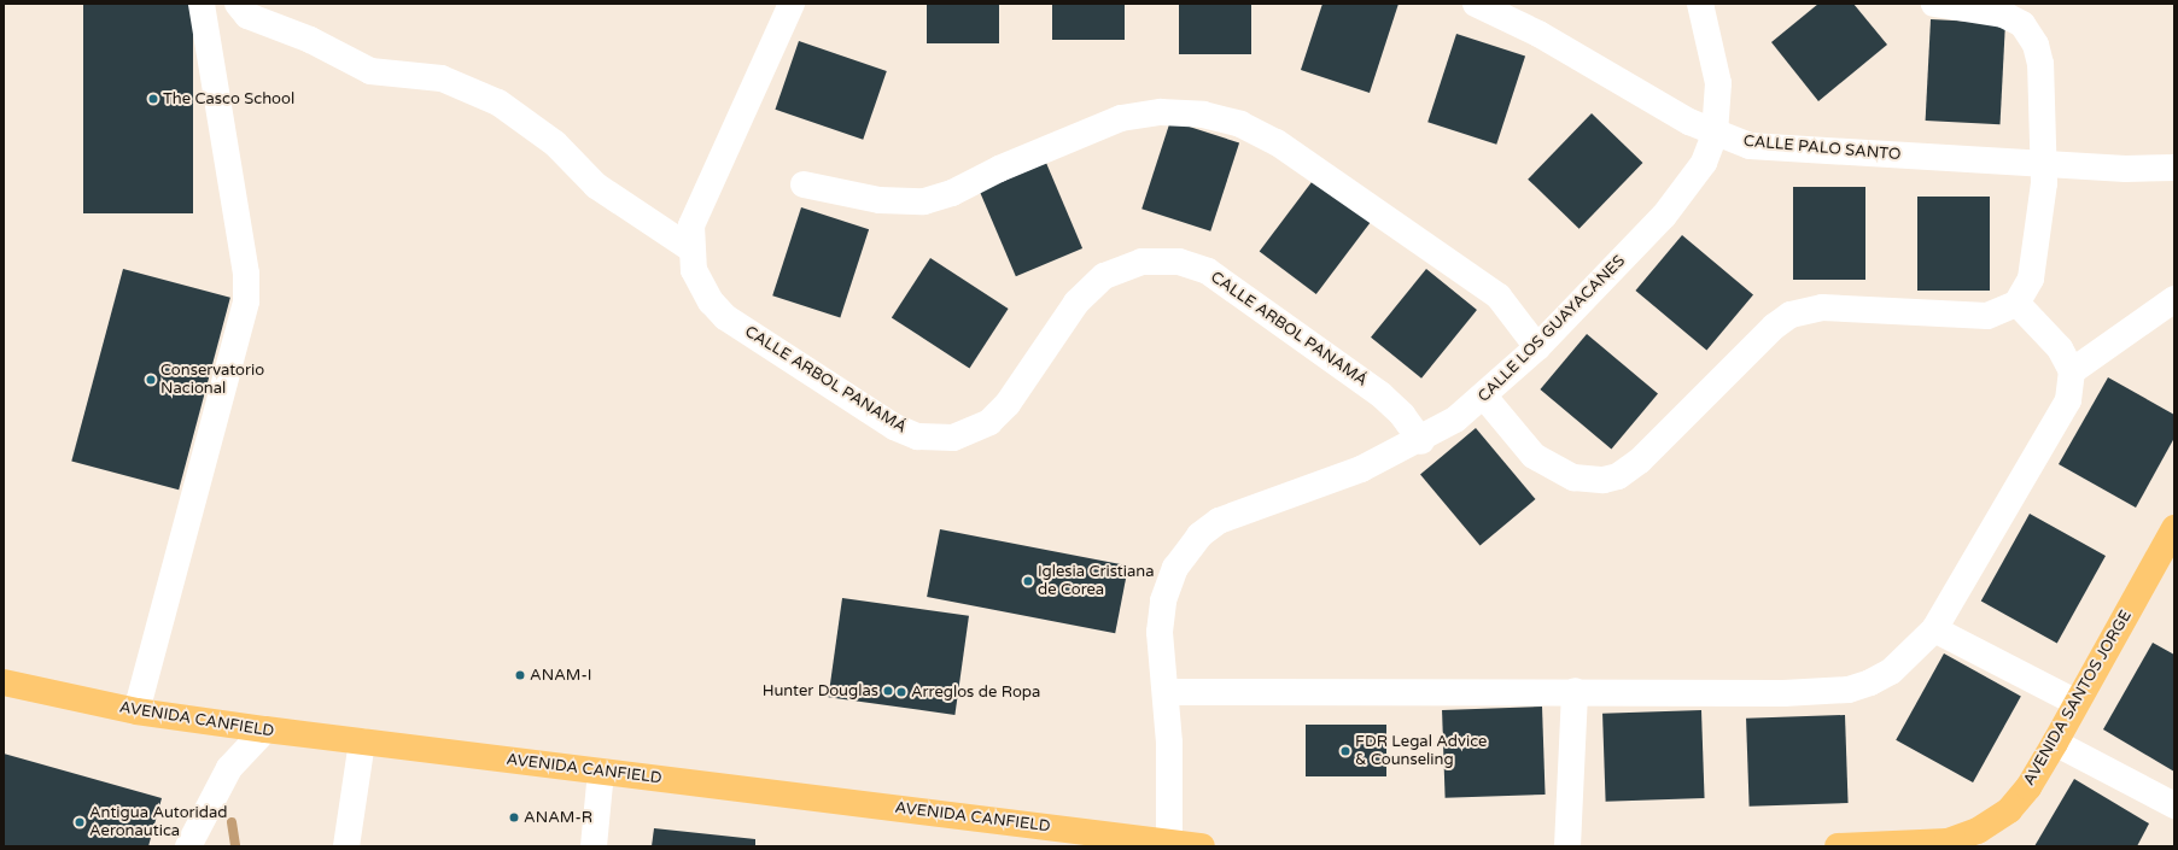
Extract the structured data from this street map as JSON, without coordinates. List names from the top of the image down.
{
  "streets": {
    "main road": ["AVENIDA SANTOS JORGE", "AVENIDA CANFIELD"],
    "street": ["CALLE PALO SANTO", "CALLE ARBOL PANAMÁ", "CALLE LOS GUAYACANES"]
  },
  "crossings": [
    ["CALLE PALO SANTO", "CALLE LOS GUAYACANES"],
    ["CALLE ARBOL PANAMÁ", "CALLE LOS GUAYACANES"],
    ["CALLE LOS GUAYACANES", "AVENIDA CANFIELD"]
  ],
  "places": [
    "The Casco School",
    "Conservatorio Nacional",
    "Iglesia Cristiana de Corea",
    "ANAM-I",
    "Hunter Douglas",
    "Arreglos de Ropa",
    "FDR Legal Advice & Counseling",
    "ANAM-R",
    "Antigua Autoridad Aeronautica"
  ]
}
